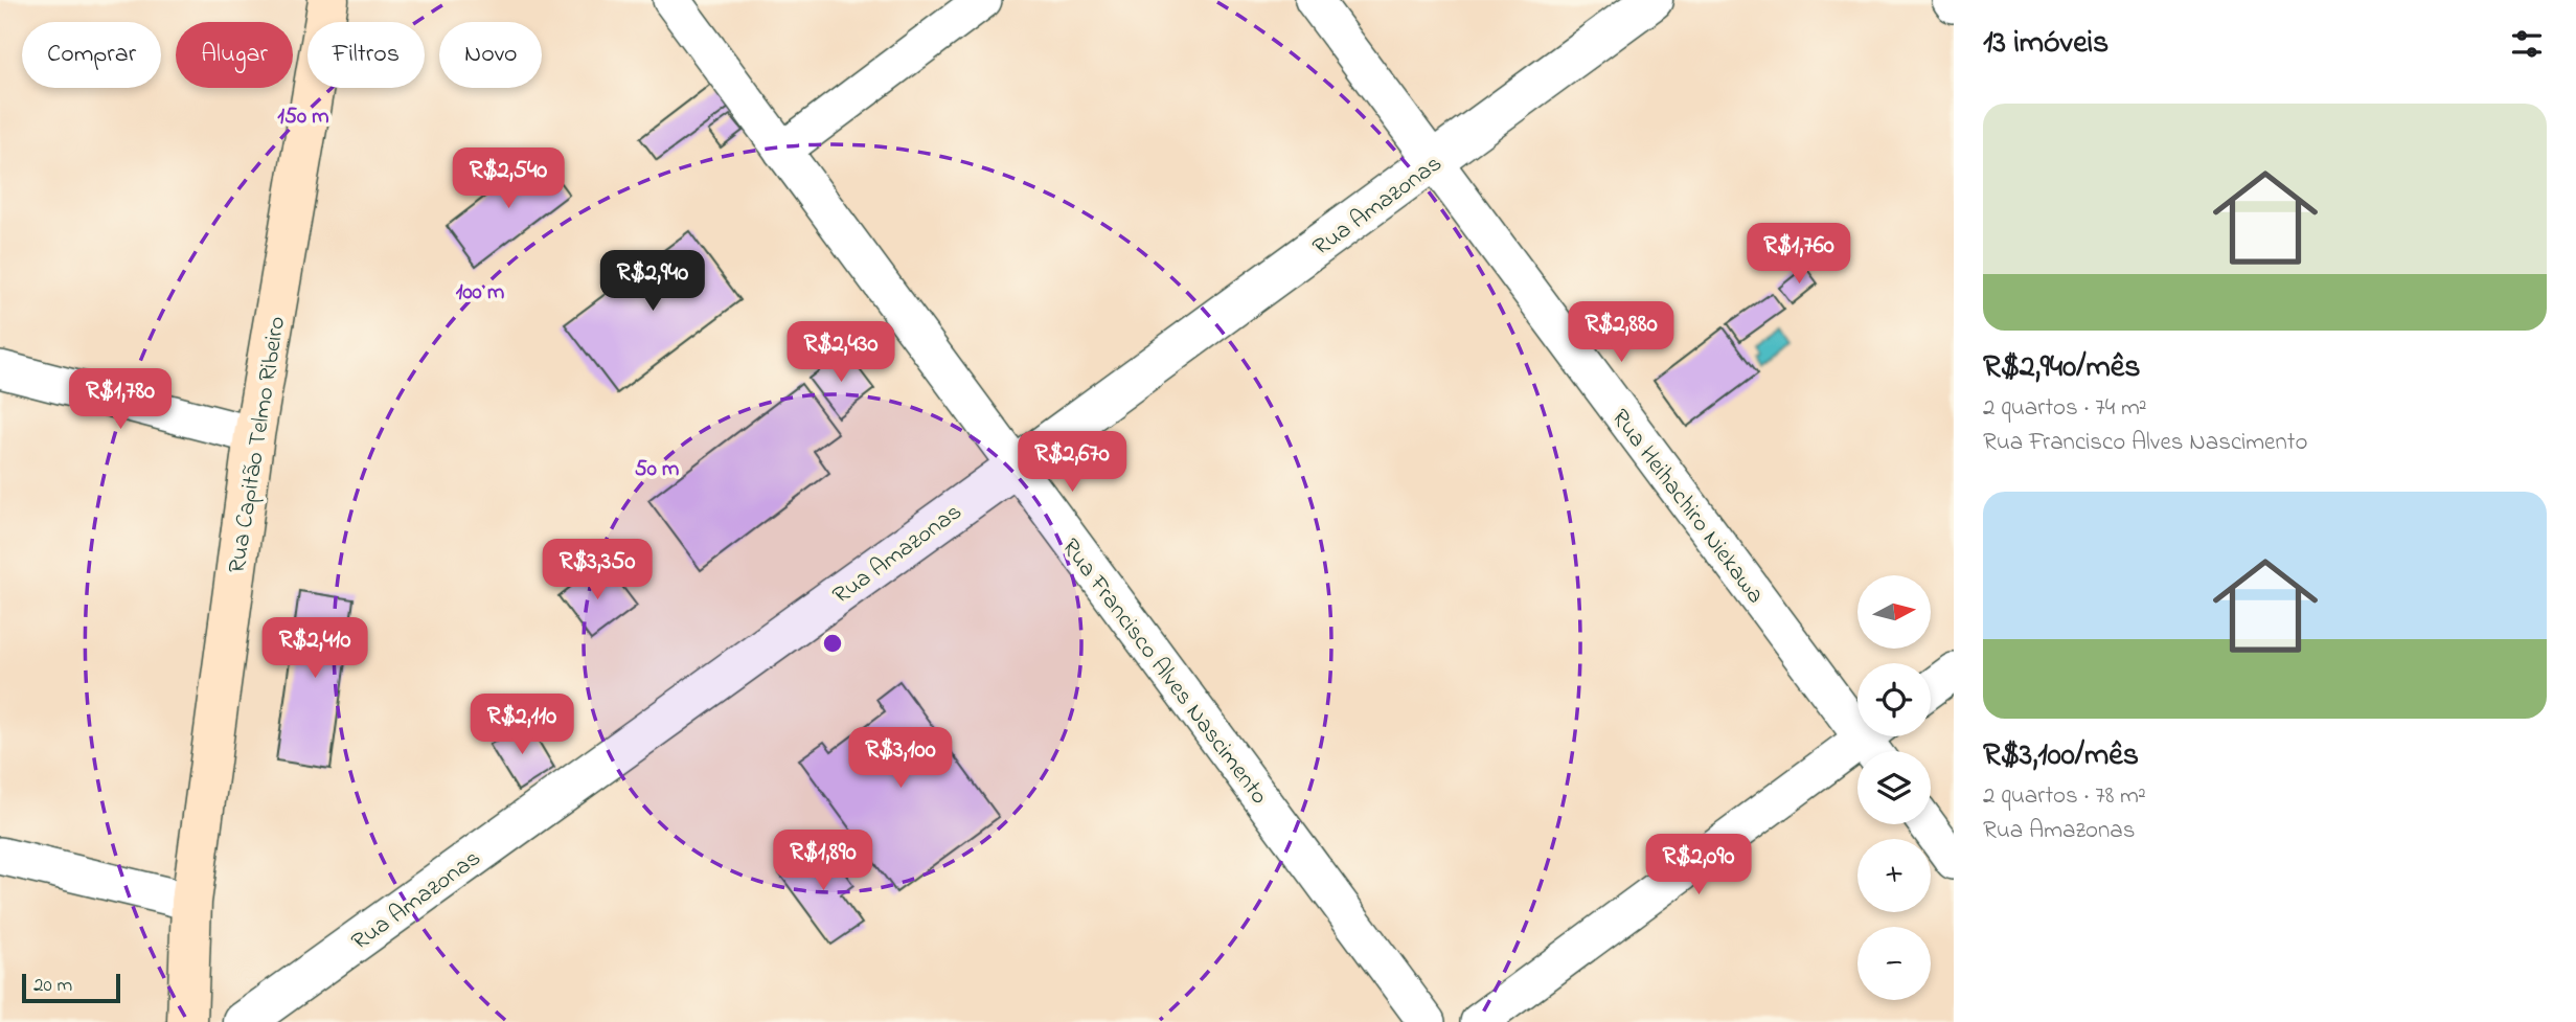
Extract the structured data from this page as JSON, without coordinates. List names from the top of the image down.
{
  "streets": {
    "main road": ["Rua Capitão Telmo Ribeiro"],
    "street": ["Rua Amazonas", "Rua Heihachiro Niekawa", "Rua Francisco Alves Nascimento"]
  },
  "crossings": [
    ["Rua Amazonas", "Rua Heihachiro Niekawa"],
    ["Rua Amazonas", "Rua Francisco Alves Nascimento"]
  ],
  "scale_bar": "20 m",
  "north": "right",
  "page": {
    "heading": "13 imóveis",
    "chip": [
      "Comprar",
      "Alugar",
      "Filtros",
      "Novo"
    ],
    "list": [
      {
        "name": "R$2,940/mês",
        "note": "2 quartos · 74 m² · Rua Francisco Alves Nascimento"
      },
      {
        "name": "R$3,100/mês",
        "note": "2 quartos · 78 m² · Rua Amazonas"
      }
    ],
    "price": [
      "R$2,540",
      "R$1,760",
      "R$2,940",
      "R$2,880",
      "R$2,430",
      "R$1,780",
      "R$2,670",
      "R$3,350",
      "R$2,410",
      "R$2,110",
      "R$3,100",
      "R$1,890",
      "R$2,090"
    ],
    "map_buttons": ["+", "−"],
    "scale": "20 m"
  },
  "rings": ["150 m", "100 m", "50 m"]
}
